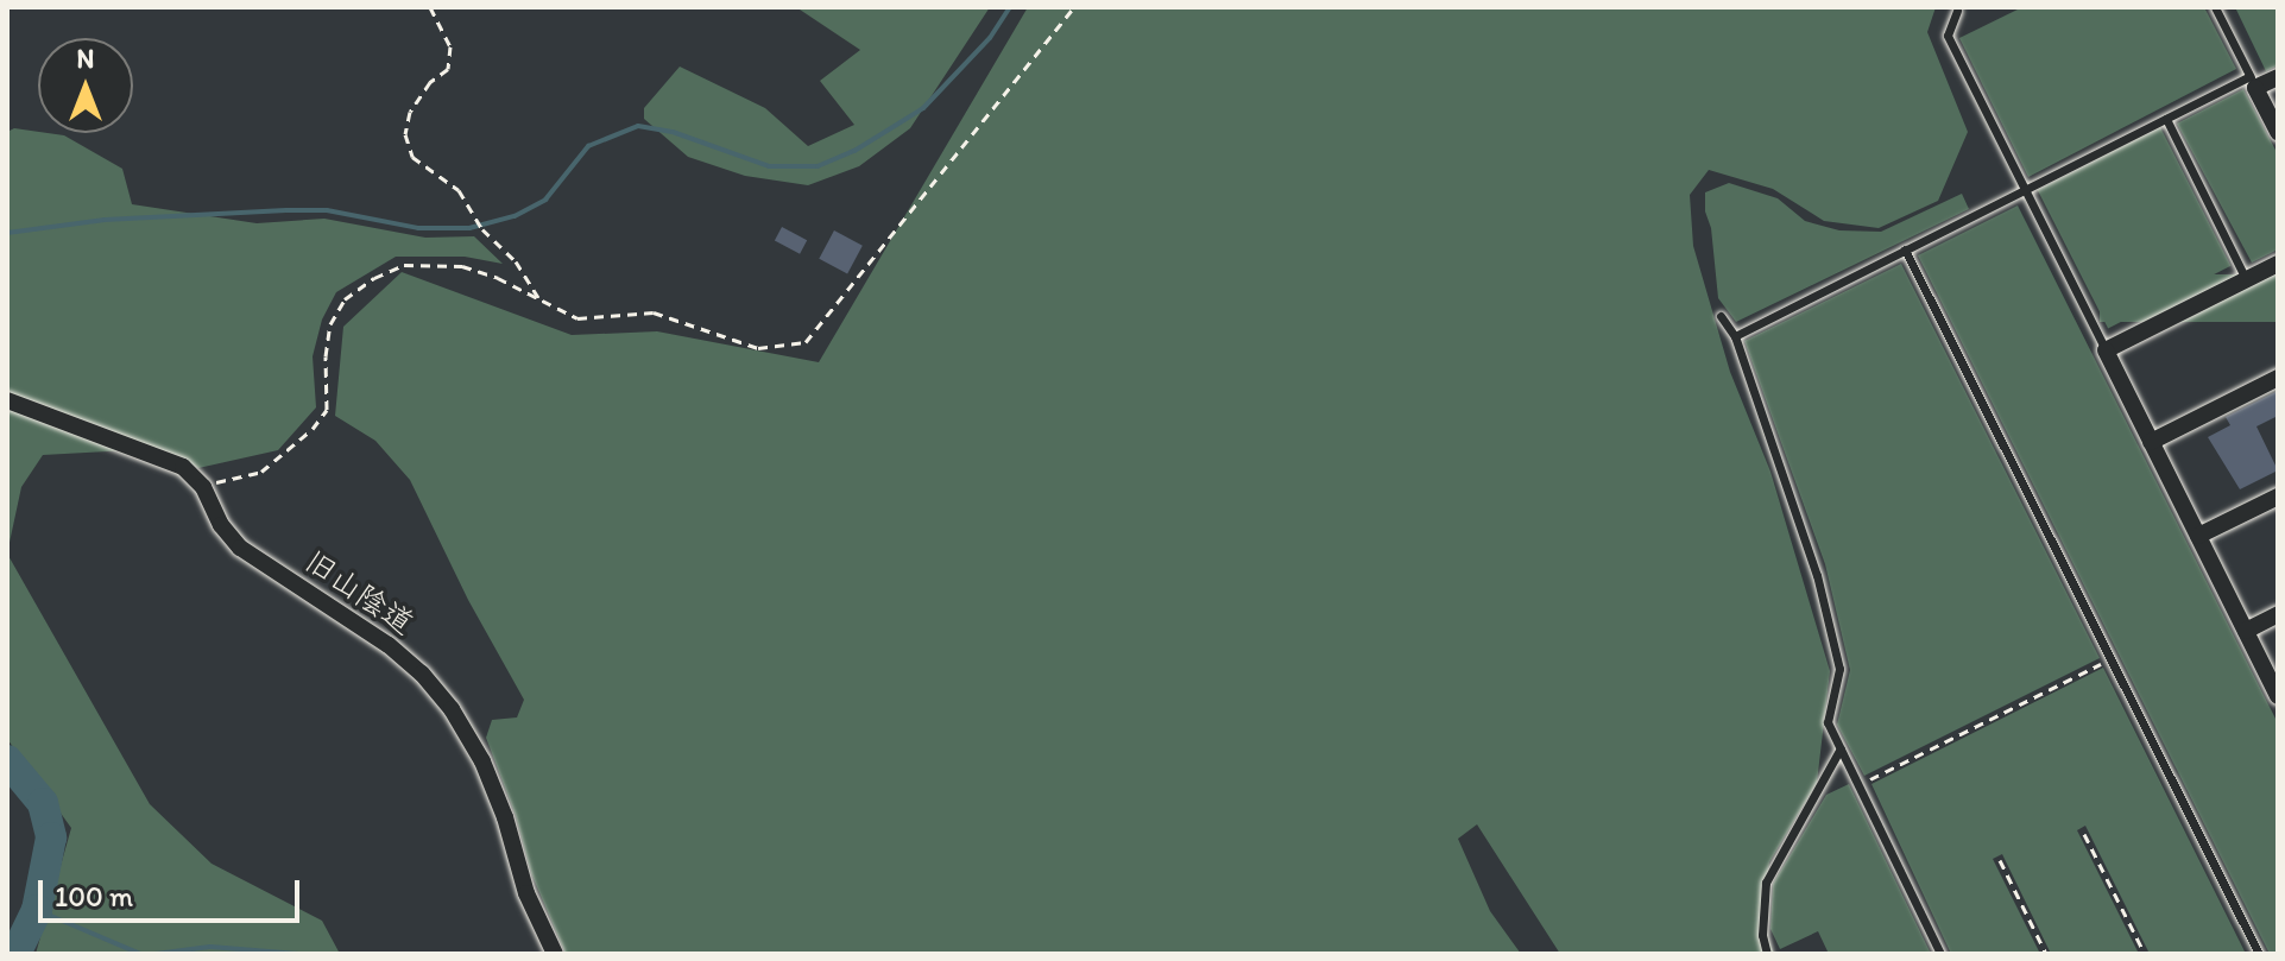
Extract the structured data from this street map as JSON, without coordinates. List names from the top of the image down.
{
  "streets": {
    "street": ["旧山陰道"]
  },
  "scale_bar": "100 m",
  "north": "top"
}
